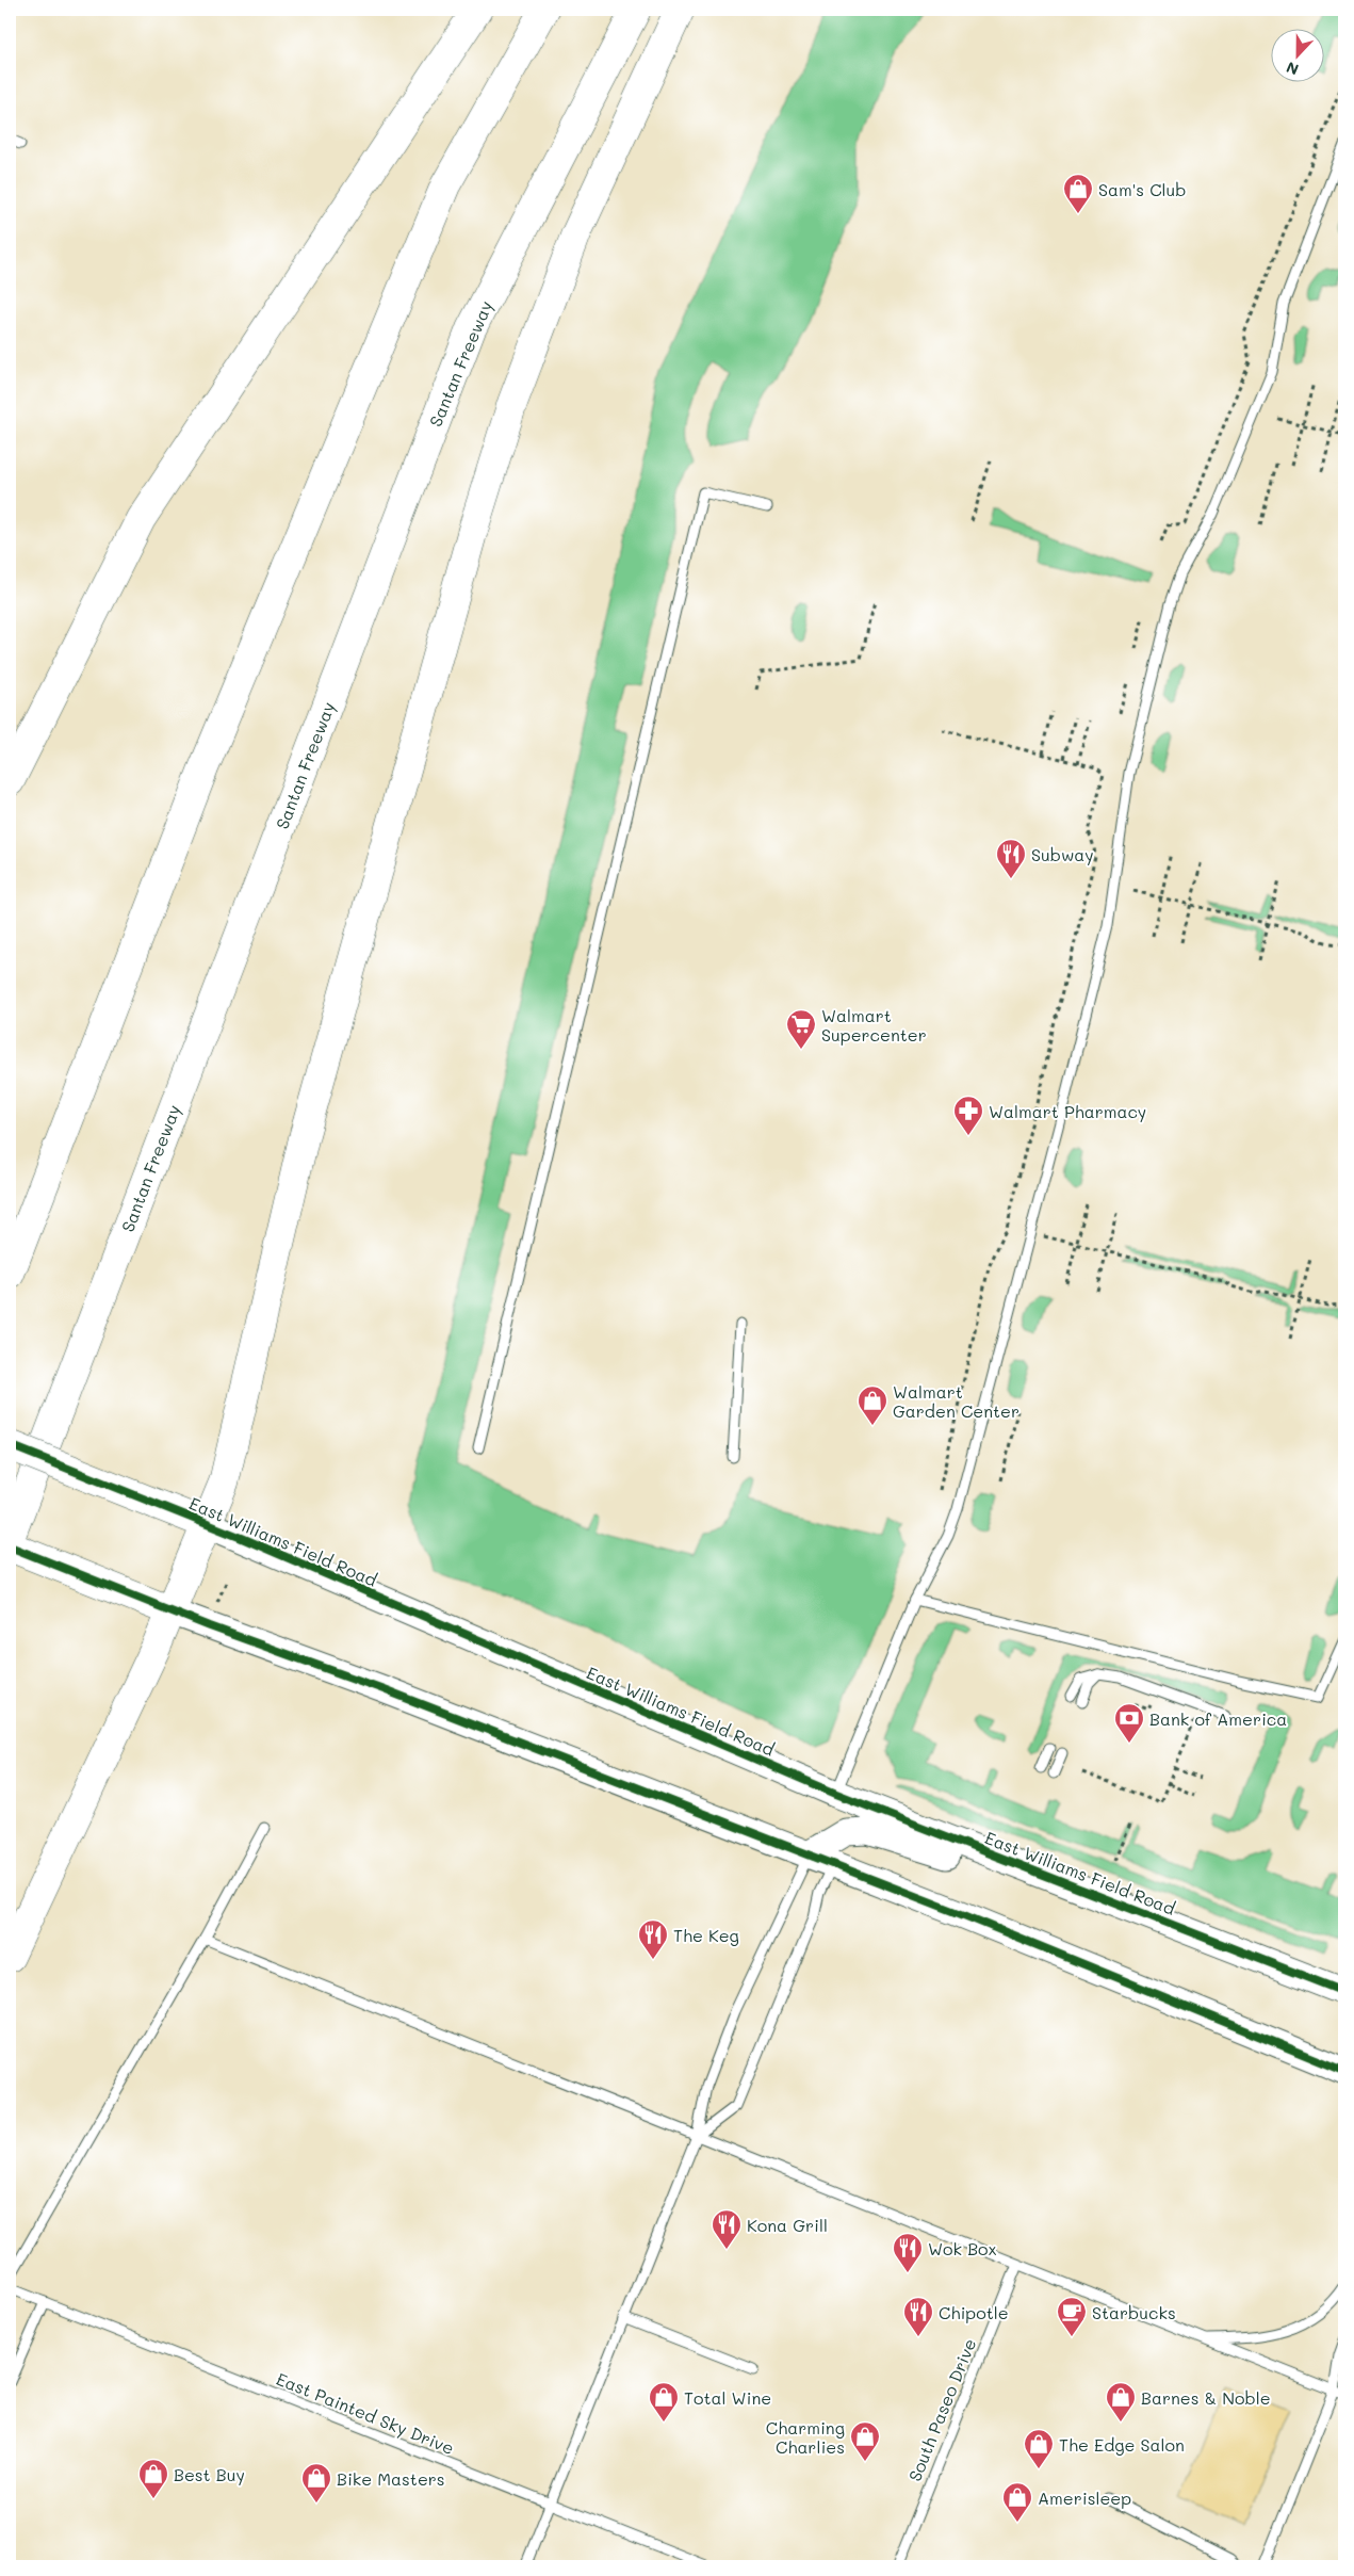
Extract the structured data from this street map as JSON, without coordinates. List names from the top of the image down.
{
  "streets": {
    "main road": ["Santan Freeway", "East Williams Field Road"],
    "lane": ["South Paseo Drive", "East Painted Sky Drive"]
  },
  "places": {
    "shop": [
      "Sam's Club",
      "Walmart Garden Center",
      "Total Wine",
      "Barnes & Noble",
      "Charming Charlies",
      "The Edge Salon",
      "Best Buy",
      "Bike Masters",
      "Amerisleep"
    ],
    "restaurant": [
      "Subway",
      "The Keg",
      "Kona Grill",
      "Wok Box",
      "Chipotle"
    ],
    "supermarket": ["Walmart Supercenter"],
    "pharmacy": ["Walmart Pharmacy"],
    "bank": ["Bank of America"],
    "cafe": ["Starbucks"]
  },
  "north": "bottom"
}
